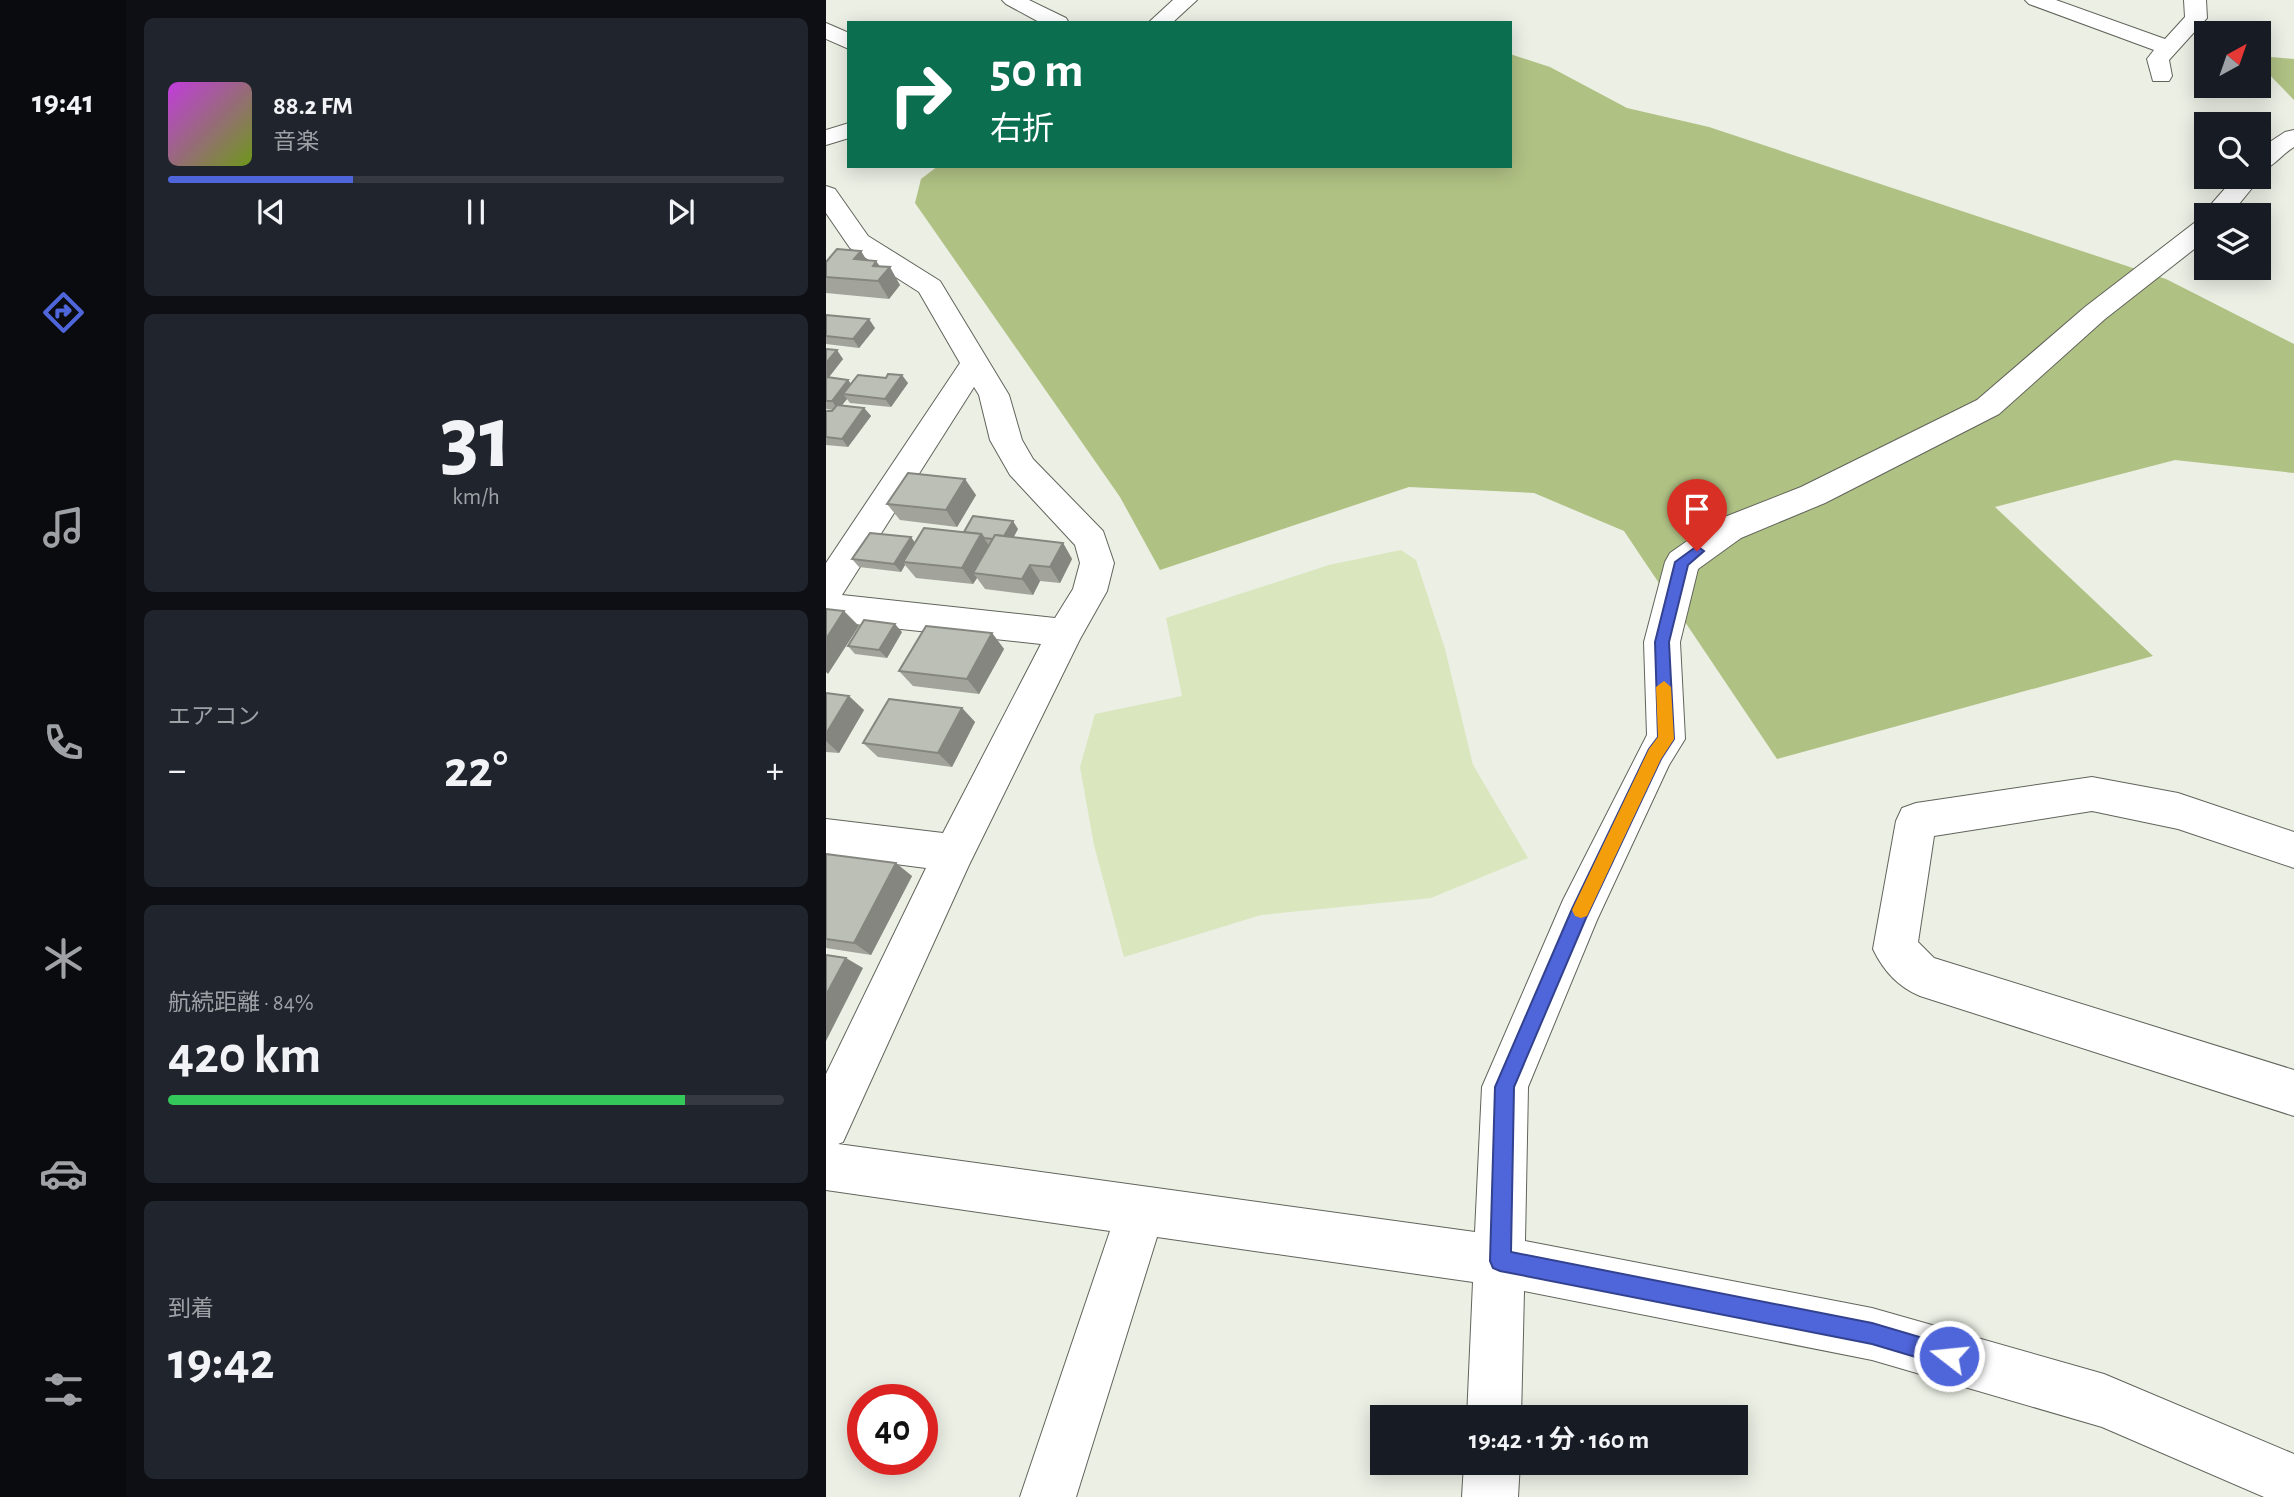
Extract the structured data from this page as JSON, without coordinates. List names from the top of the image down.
{
  "north": "top right",
  "page": {
    "tabs": "19:41",
    "turn": ["50 m", "右折"],
    "song": ["88.2 FM", "音楽"],
    "tile": [
      ["31", "km/h"],
      "エアコン",
      ["航続距離 · 84%", "420 km"],
      ["到着", "19:42"]
    ],
    "heat": ["−", "22°", "+"],
    "limit": "40",
    "trip": "19:42 · 1 分 · 160 m"
  }
}
